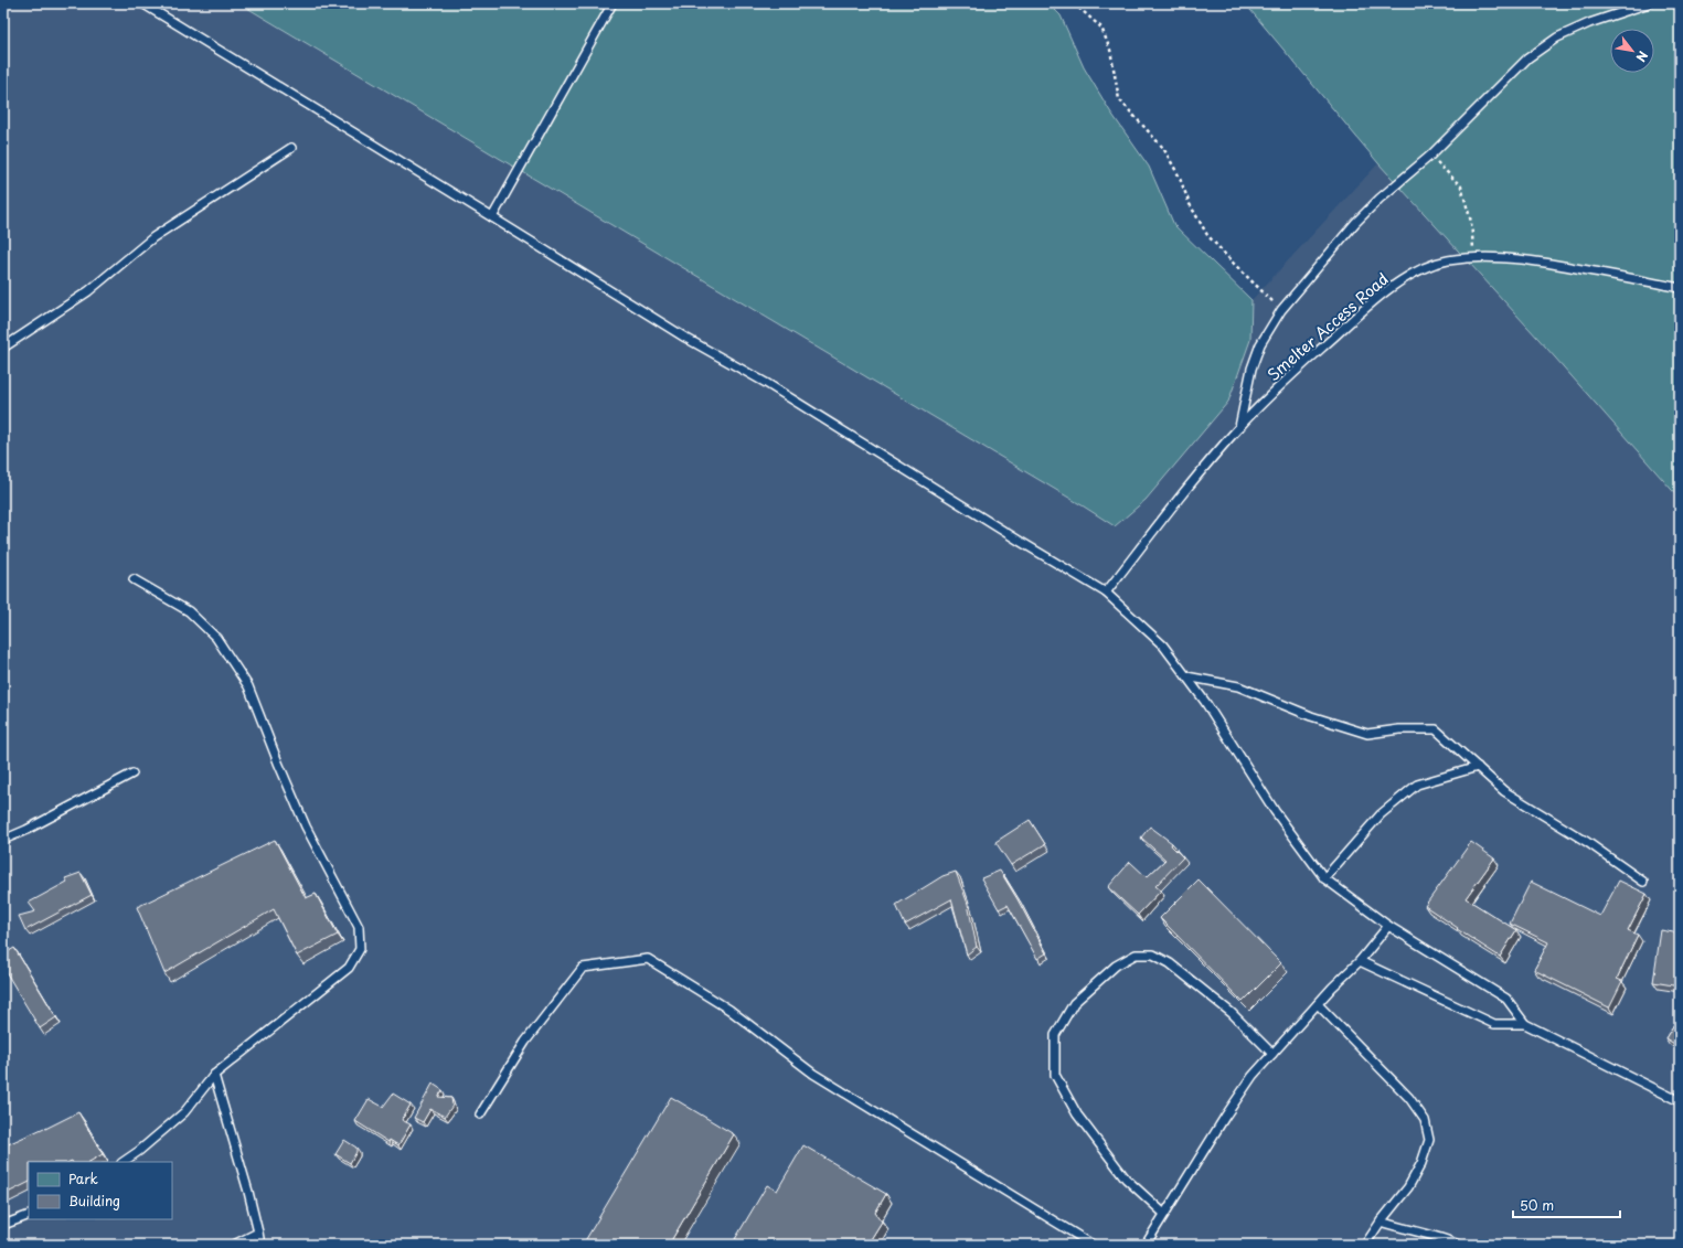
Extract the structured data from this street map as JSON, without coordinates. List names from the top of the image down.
{
  "streets": {
    "lane": ["Smelter Access Road"]
  },
  "legend": ["Park", "Building"],
  "scale_bar": "50 m",
  "north": "bottom right"
}
